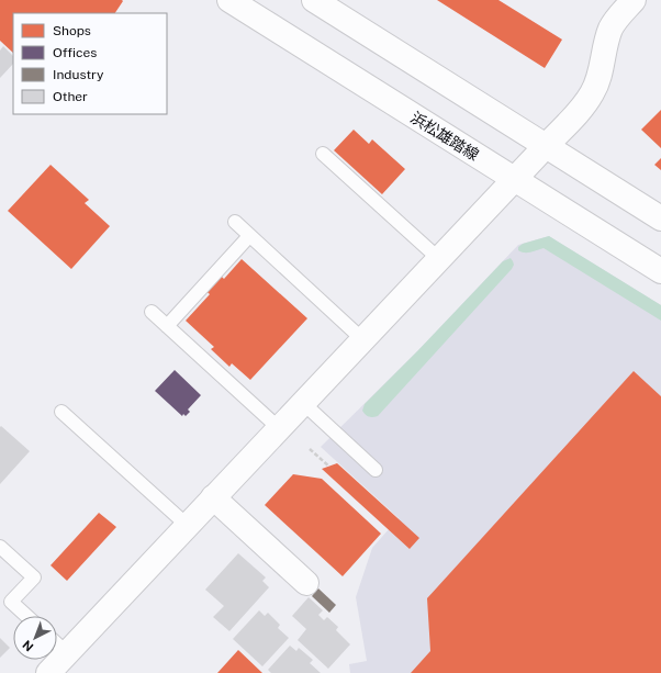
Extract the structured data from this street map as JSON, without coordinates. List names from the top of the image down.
{
  "streets": {
    "street": ["浜松雄踏線"]
  },
  "legend": [
    "Shops",
    "Offices",
    "Industry",
    "Other"
  ],
  "north": "bottom left"
}
